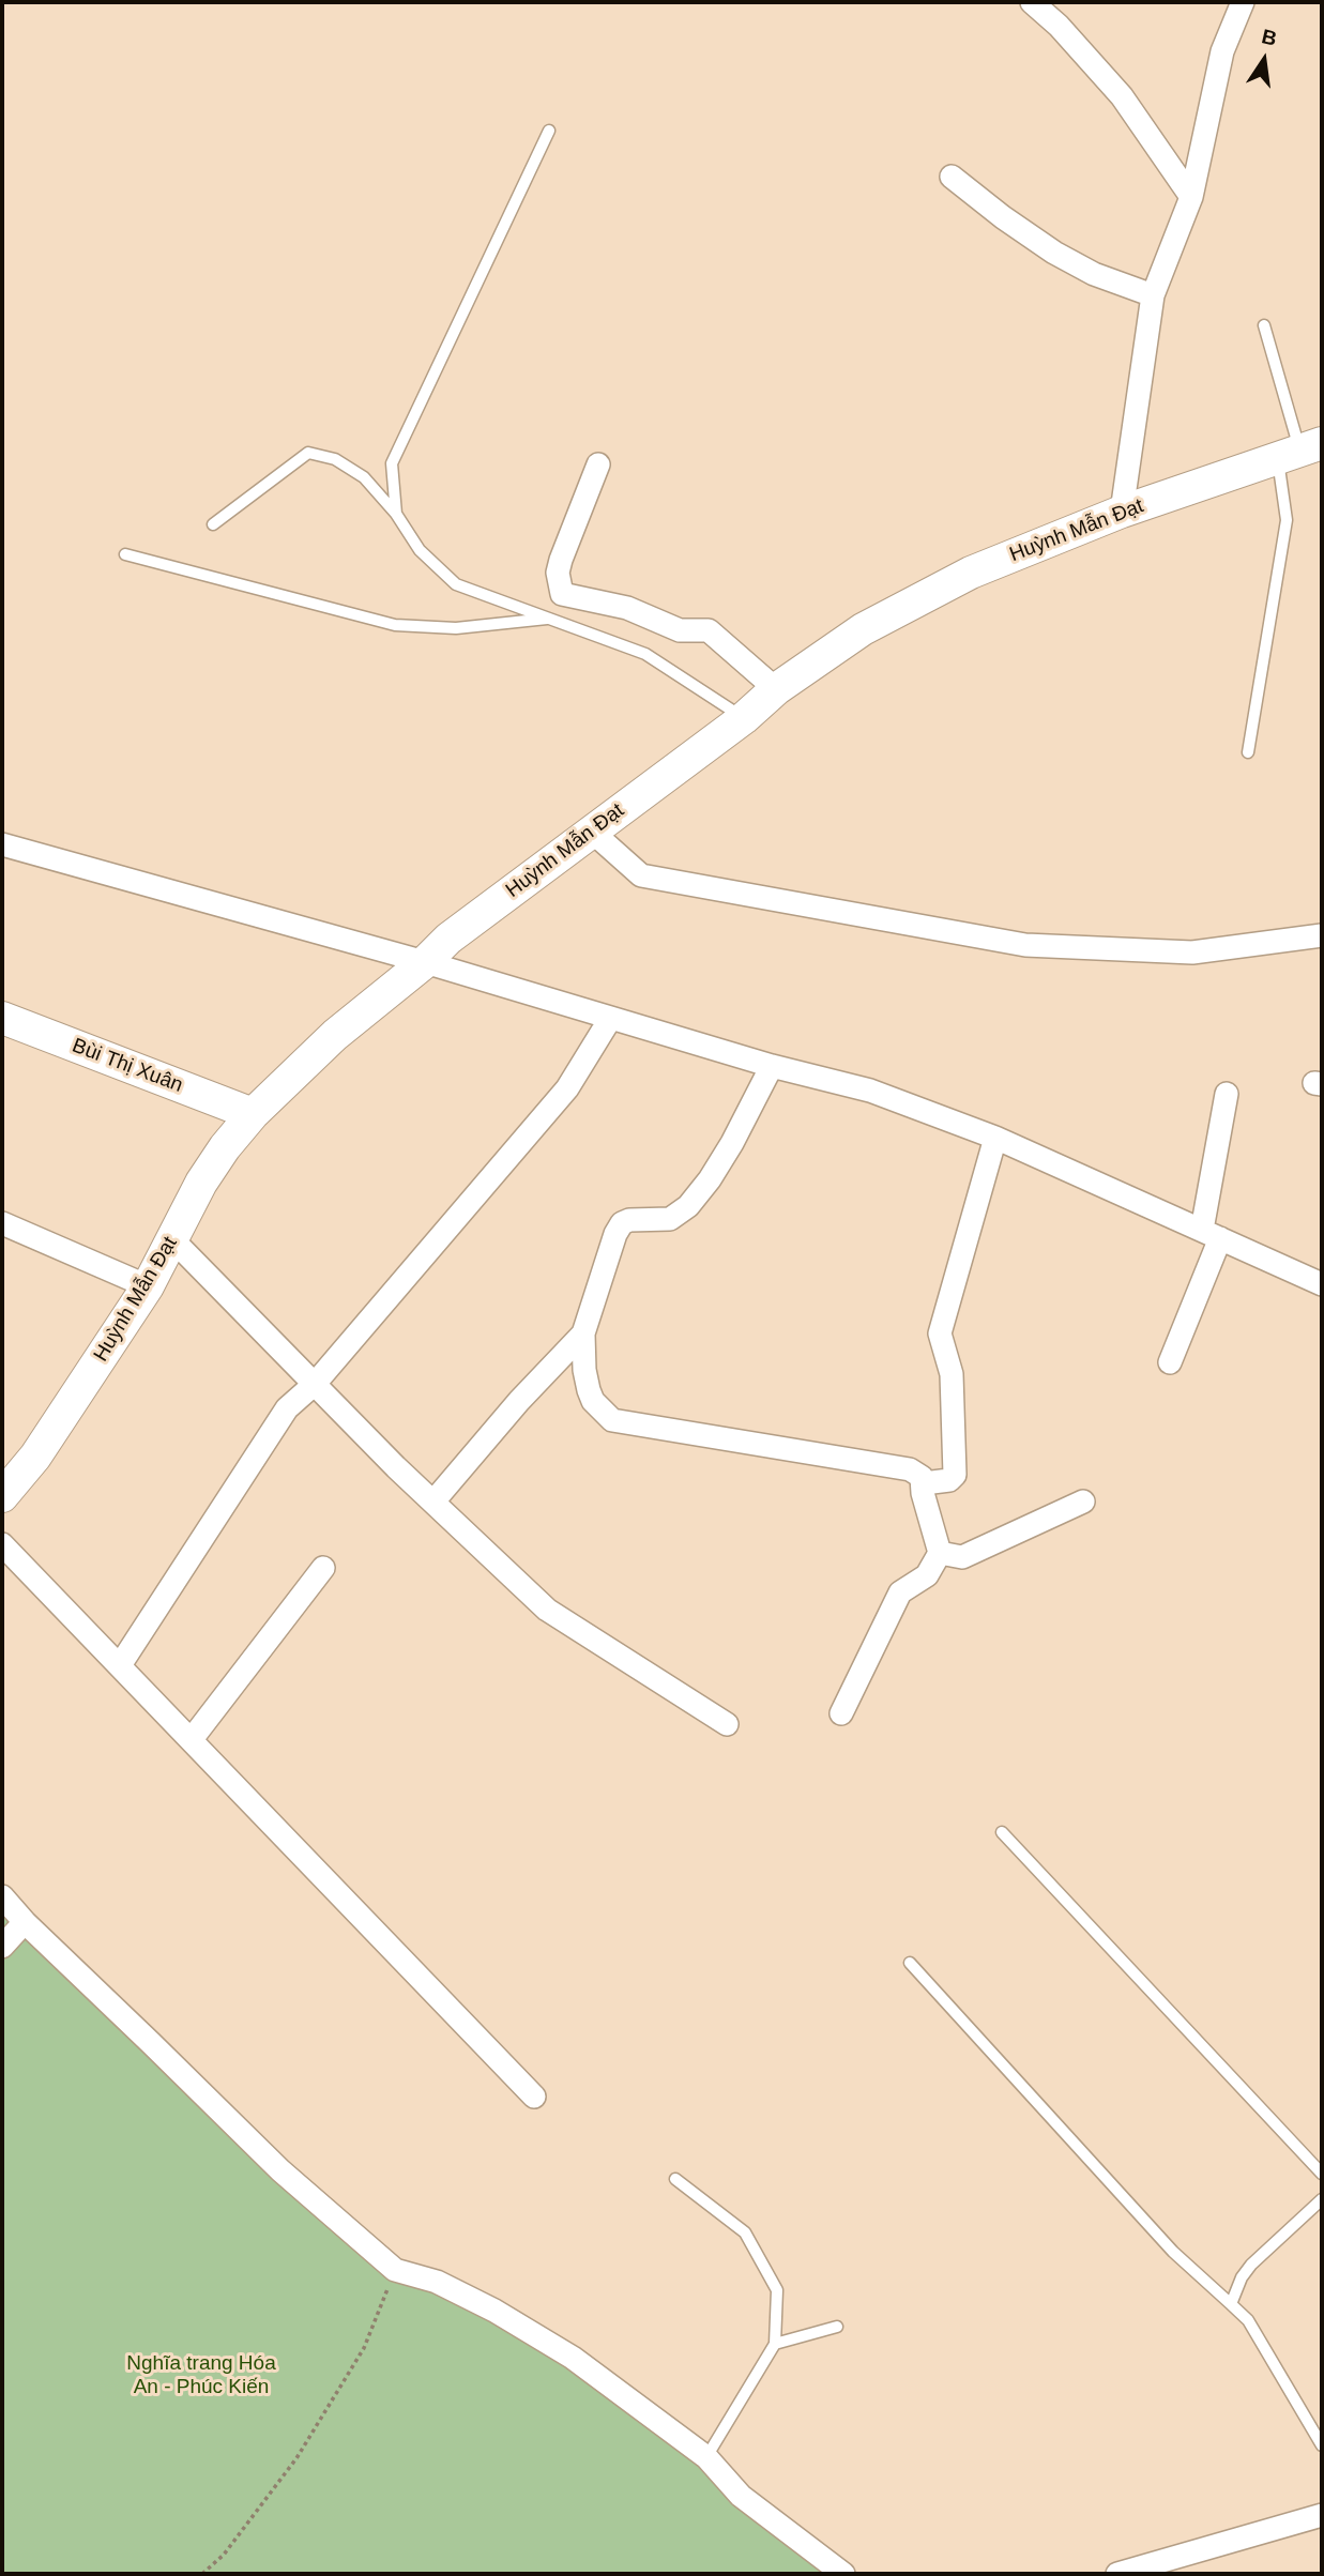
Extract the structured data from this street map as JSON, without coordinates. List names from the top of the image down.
{
  "streets": {
    "main road": ["Huỳnh Mẫn Đạt", "Bùi Thị Xuân"]
  },
  "crossings": [
    ["Huỳnh Mẫn Đạt", "Bùi Thị Xuân"]
  ],
  "parks": ["Nghĩa trang Hóa An - Phúc Kiến"],
  "north": "top"
}
